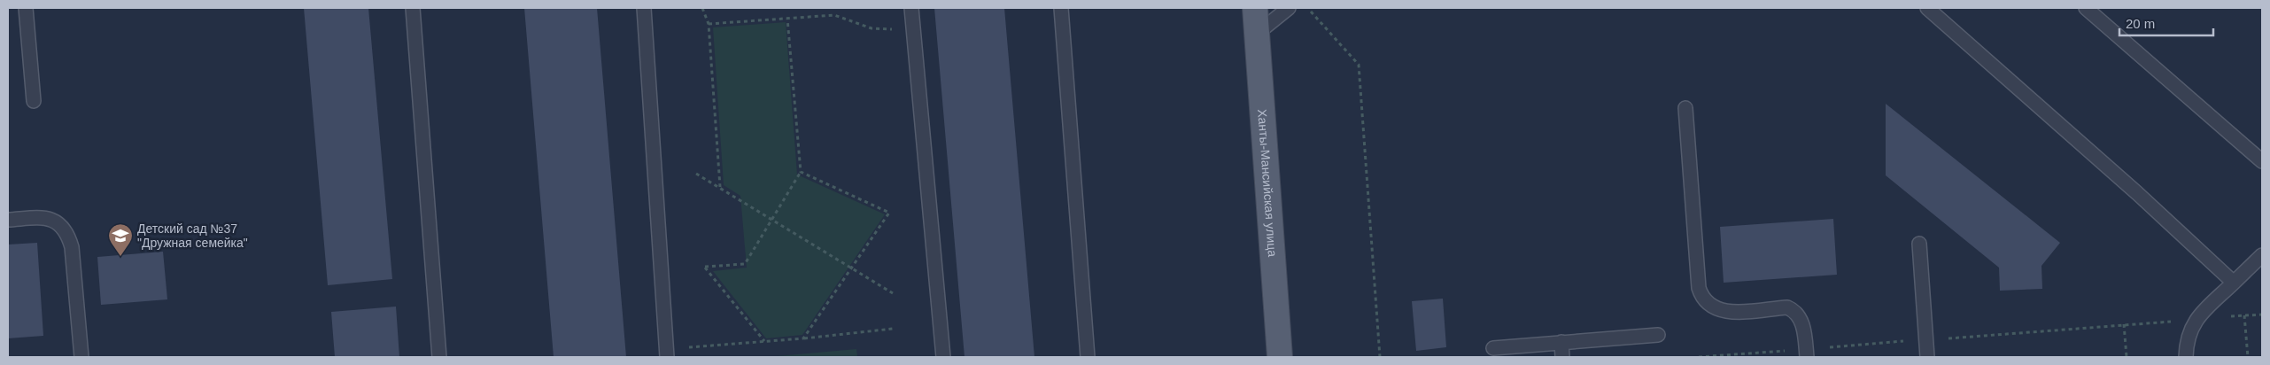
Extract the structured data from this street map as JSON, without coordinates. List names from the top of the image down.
{
  "streets": {
    "main road": ["Ханты-Мансийская улица"]
  },
  "places": {
    "school or university": ["Детский сад №37 \"Дружная семейка\""]
  },
  "scale_bar": "20 m"
}
